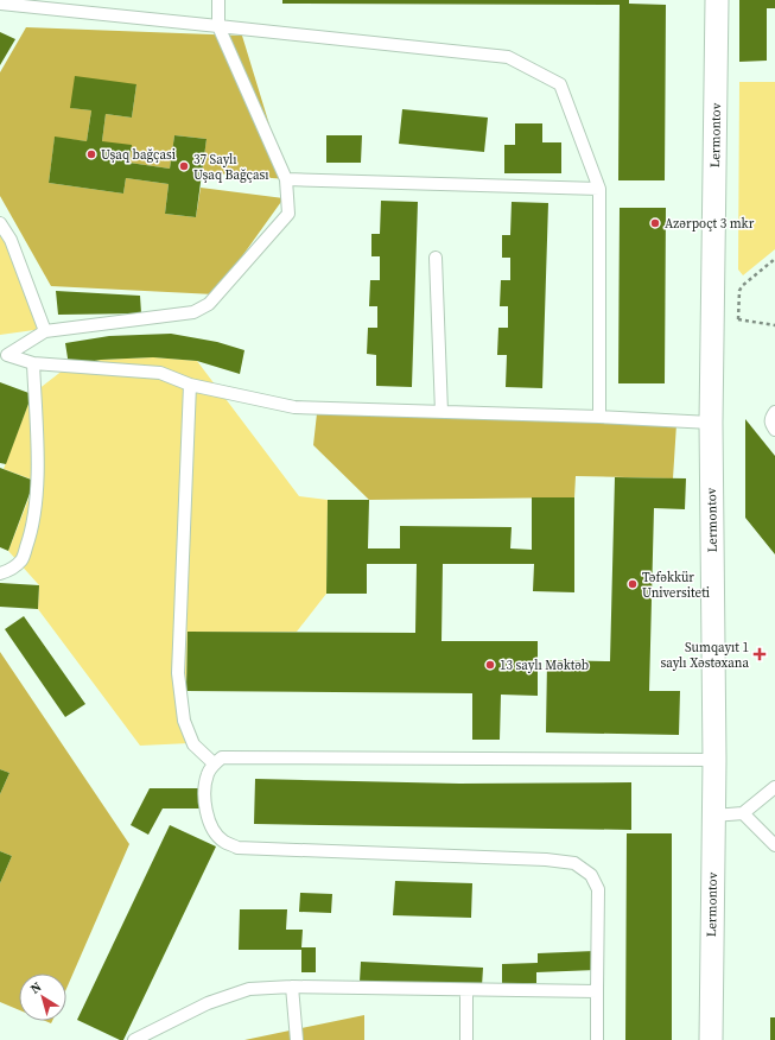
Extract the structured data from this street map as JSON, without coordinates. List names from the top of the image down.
{
  "streets": {
    "street": ["Lermontov"]
  },
  "places": {
    "other": [
      "Uşaq bağçasi",
      "37 Saylı Uşaq Bağçası",
      "Azərpoçt 3 mkr",
      "Təfəkkür Universiteti",
      "13 saylı Məktəb"
    ],
    "health": ["Sumqayıt 1 saylı Xəstəxana"]
  },
  "north": "top left"
}
